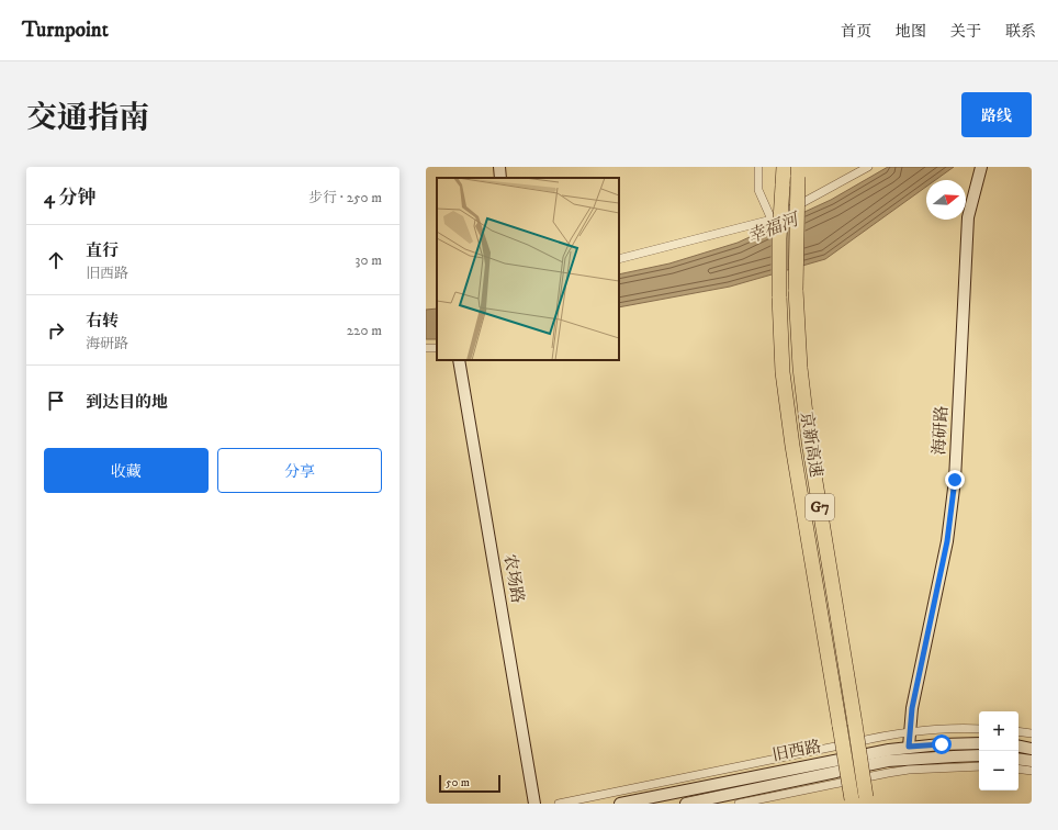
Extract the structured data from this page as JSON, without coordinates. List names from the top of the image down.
{
  "streets": {
    "highway": ["京新高速", "G7"],
    "street": ["海研路", "农场路", "旧西路"]
  },
  "crossings": [
    ["海研路", "旧西路"]
  ],
  "water": ["幸福河"],
  "scale_bar": "50 m",
  "north": "right",
  "page": {
    "header": "Turnpoint",
    "nav": [
      "首页",
      "地图",
      "关于",
      "联系"
    ],
    "title": "交通指南",
    "buttons": [
      "路线",
      ["收藏", "分享"]
    ],
    "heading": ["4 分钟", "步行 · 250 m"],
    "list": [
      ["直行", "旧西路", "30 m"],
      ["右转", "海研路", "220 m"],
      "到达目的地"
    ],
    "map_buttons": ["+", "−"],
    "scale": "50 m"
  }
}
